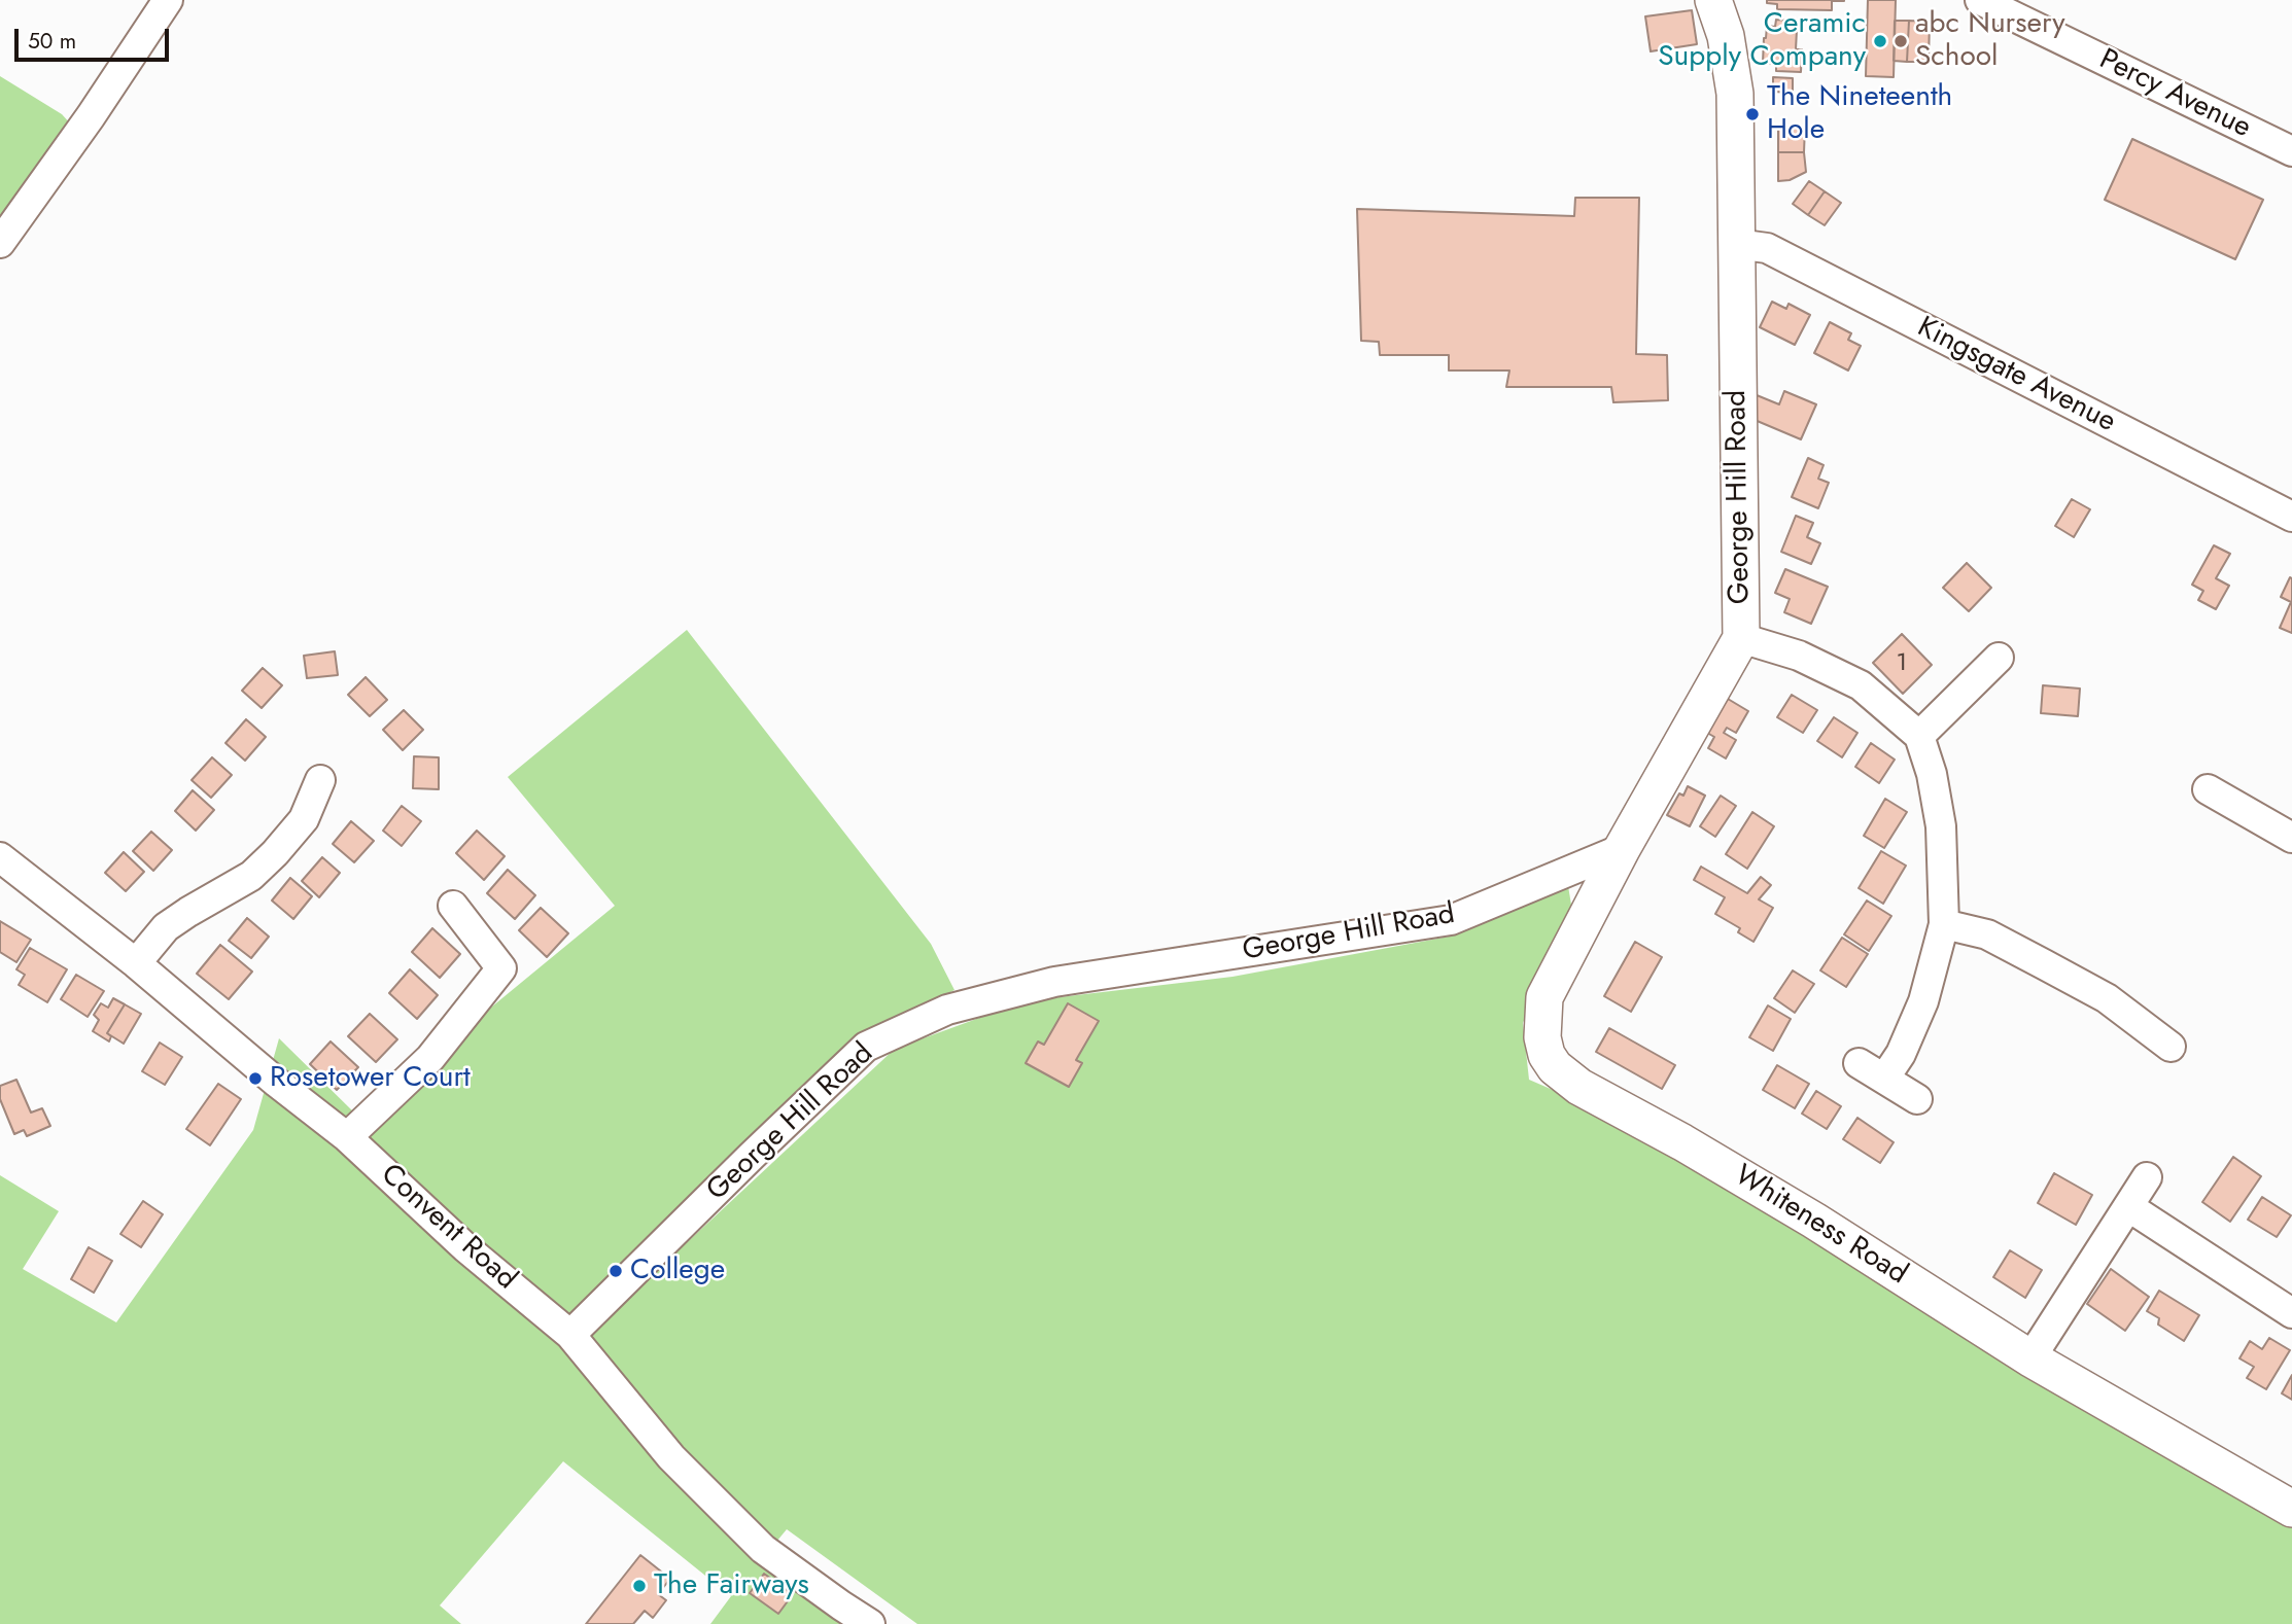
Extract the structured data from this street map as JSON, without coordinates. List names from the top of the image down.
{
  "streets": {
    "main road": ["George Hill Road", "Whiteness Road"],
    "street": ["Percy Avenue", "Kingsgate Avenue", "Convent Road"]
  },
  "crossings": [
    ["Kingsgate Avenue", "George Hill Road"],
    ["George Hill Road", "Whiteness Road"],
    ["George Hill Road", "Convent Road"]
  ],
  "places": [
    "Ceramic Supply Company",
    "abc Nursery School",
    "The Nineteenth Hole",
    "Rosetower Court",
    "College",
    "The Fairways"
  ],
  "house_numbers": ["1"],
  "scale_bar": "50 m"
}
